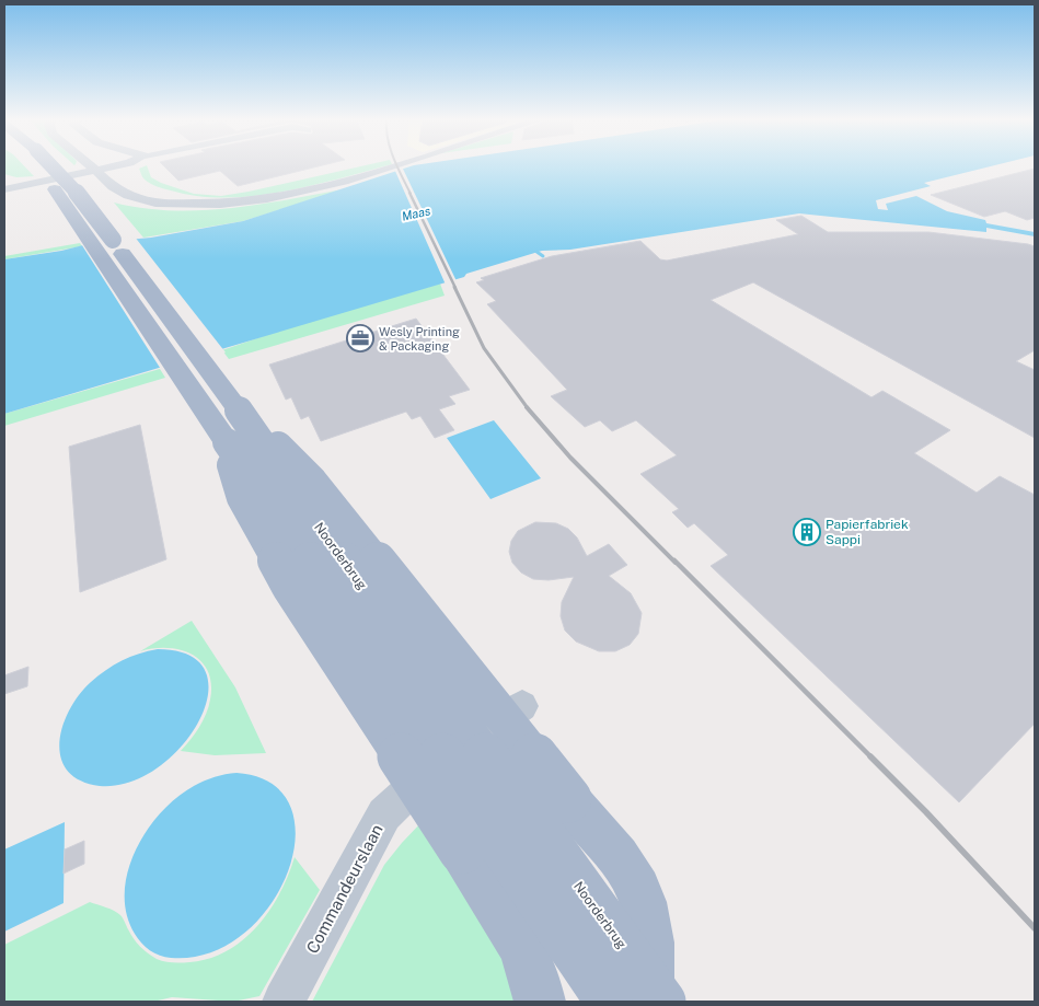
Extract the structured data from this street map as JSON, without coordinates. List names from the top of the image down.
{
  "streets": {
    "main road": ["Noorderbrug"],
    "street": ["Commandeurslaan"]
  },
  "water": ["Maas"],
  "places": {
    "office": ["Wesly Printing & Packaging"],
    "building": ["Papierfabriek Sappi"]
  }
}
